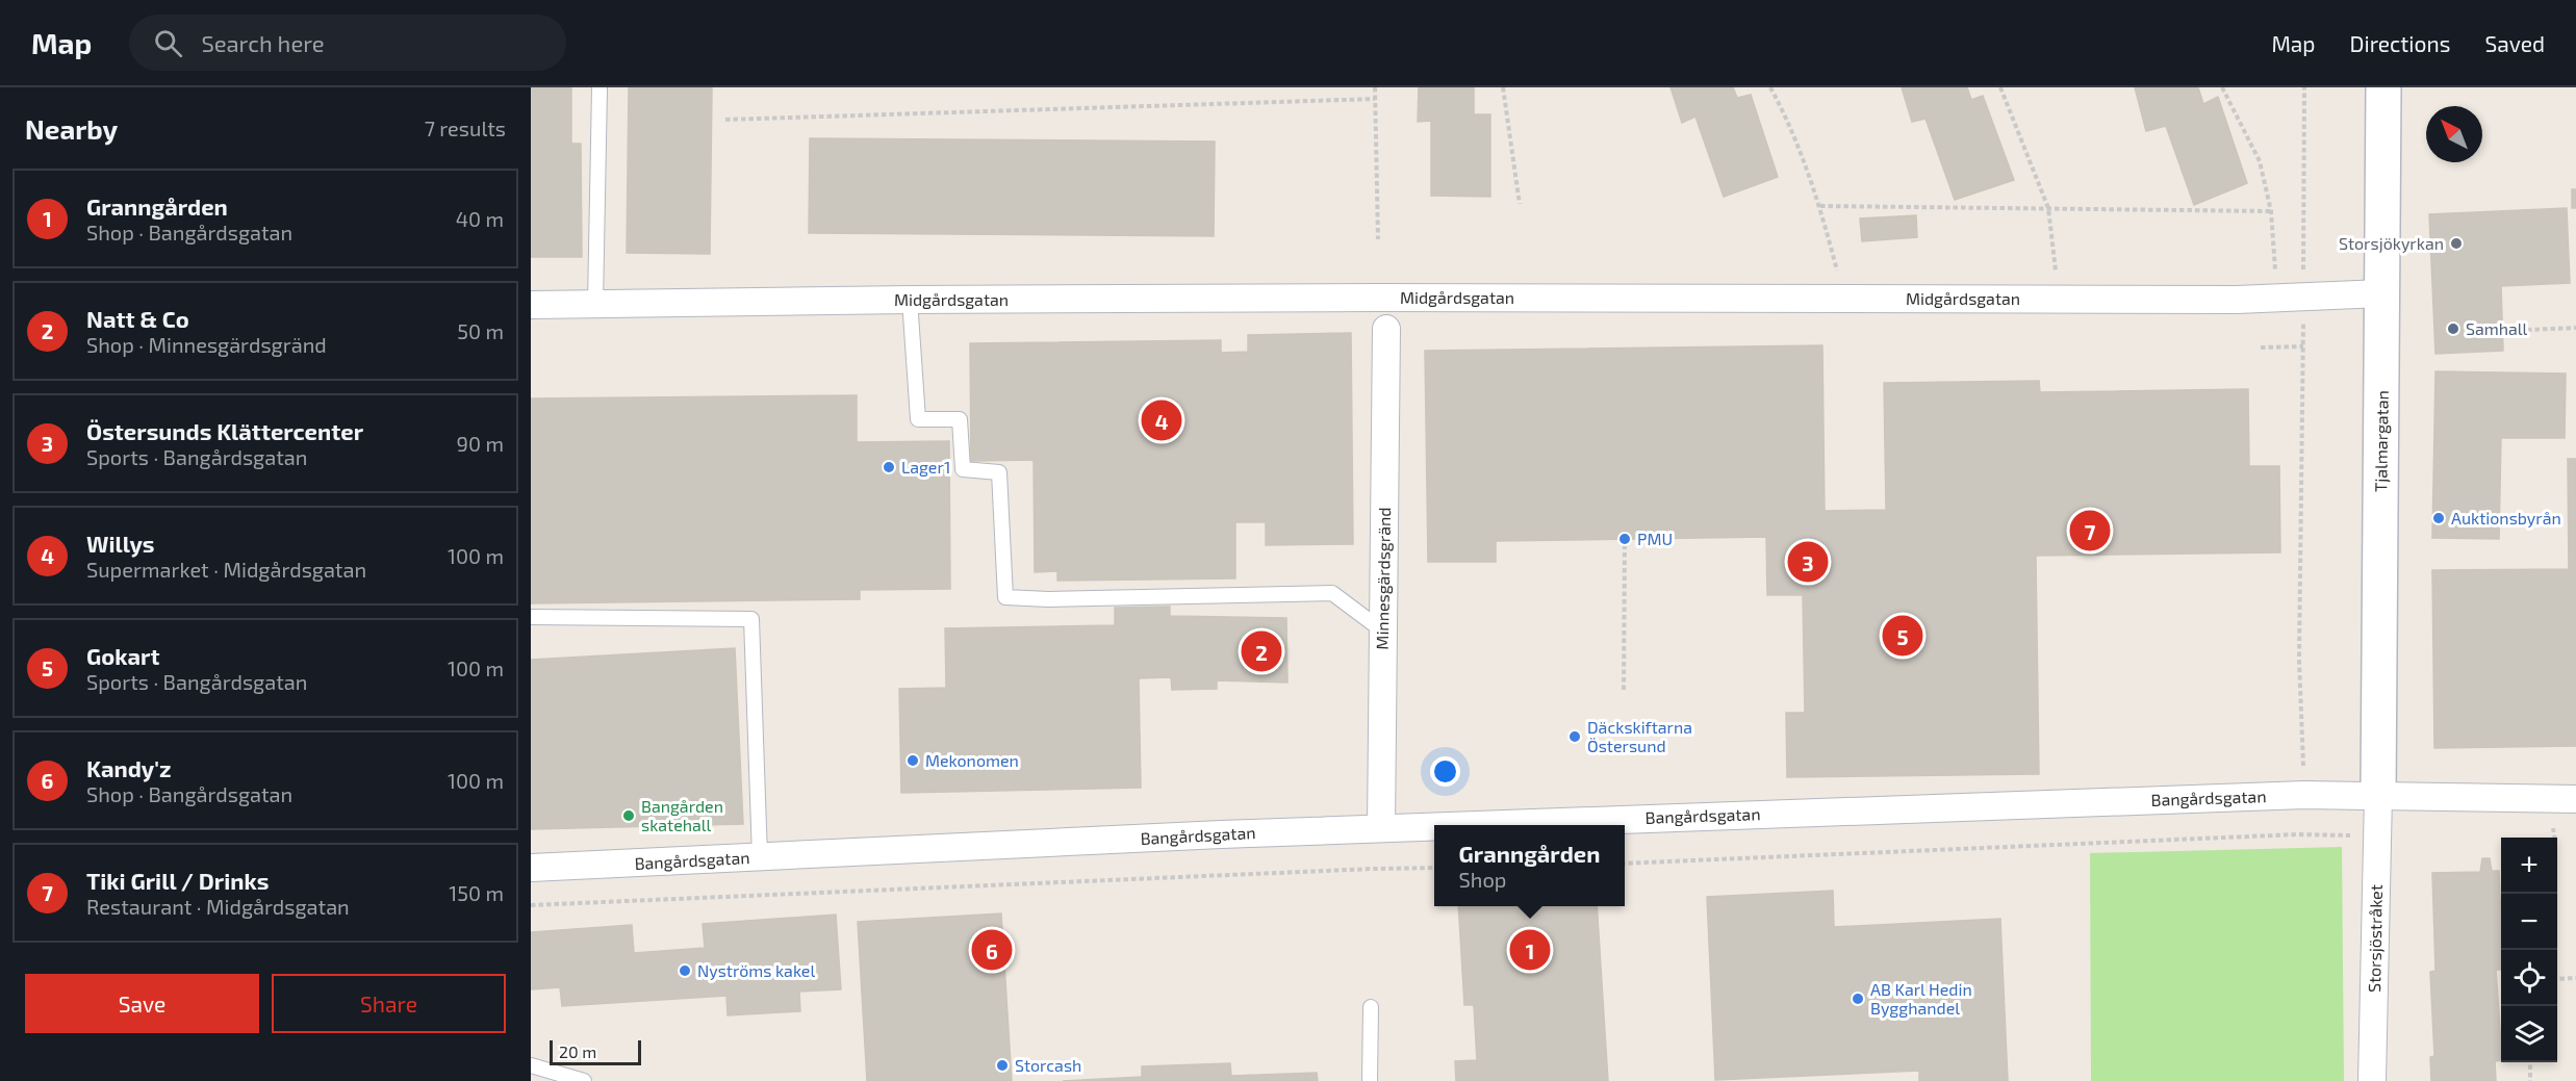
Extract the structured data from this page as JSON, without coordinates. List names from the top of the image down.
{
  "streets": {
    "street": [
      "Midgårdsgatan",
      "Tjalmargatan",
      "Minnesgärdsgränd",
      "Bangårdsgatan",
      "Storsjöstråket"
    ]
  },
  "crossings": [
    ["Midgårdsgatan", "Tjalmargatan"],
    ["Tjalmargatan", "Bangårdsgatan"],
    ["Tjalmargatan", "Storsjöstråket"],
    ["Minnesgärdsgränd", "Bangårdsgatan"],
    ["Bangårdsgatan", "Storsjöstråket"]
  ],
  "places": [
    "Storsjökyrkan",
    "Samhall",
    "Lager1",
    "Auktionsbyrån",
    "PMU",
    "Däckskiftarna Östersund",
    "Mekonomen",
    "Bangården skatehall",
    "Nyströms kakel",
    "AB Karl Hedin Bygghandel",
    "Storcash"
  ],
  "scale_bar": "20 m",
  "north": "top left",
  "page": {
    "header": "Map",
    "search": "Search here",
    "nav": ["Map", "Directions", "Saved"],
    "heading": ["Nearby", "7 results"],
    "list": [
      {
        "mark": "1",
        "name": "Granngården",
        "note": "Shop · Bangårdsgatan",
        "value": "40 m"
      },
      {
        "mark": "2",
        "name": "Natt & Co",
        "note": "Shop · Minnesgärdsgränd",
        "value": "50 m"
      },
      {
        "mark": "3",
        "name": "Östersunds Klättercenter",
        "note": "Sports · Bangårdsgatan",
        "value": "90 m"
      },
      {
        "mark": "4",
        "name": "Willys",
        "note": "Supermarket · Midgårdsgatan",
        "value": "100 m"
      },
      {
        "mark": "5",
        "name": "Gokart",
        "note": "Sports · Bangårdsgatan",
        "value": "100 m"
      },
      {
        "mark": "6",
        "name": "Kandy'z",
        "note": "Shop · Bangårdsgatan",
        "value": "100 m"
      },
      {
        "mark": "7",
        "name": "Tiki Grill / Drinks",
        "note": "Restaurant · Midgårdsgatan",
        "value": "150 m"
      }
    ],
    "pins": [
      "4",
      "7",
      "3",
      "5",
      "2",
      "1",
      "6"
    ],
    "popup": ["Granngården", "Shop"],
    "map_buttons": ["+", "−"],
    "buttons": ["Save", "Share"],
    "scale": "20 m"
  }
}
